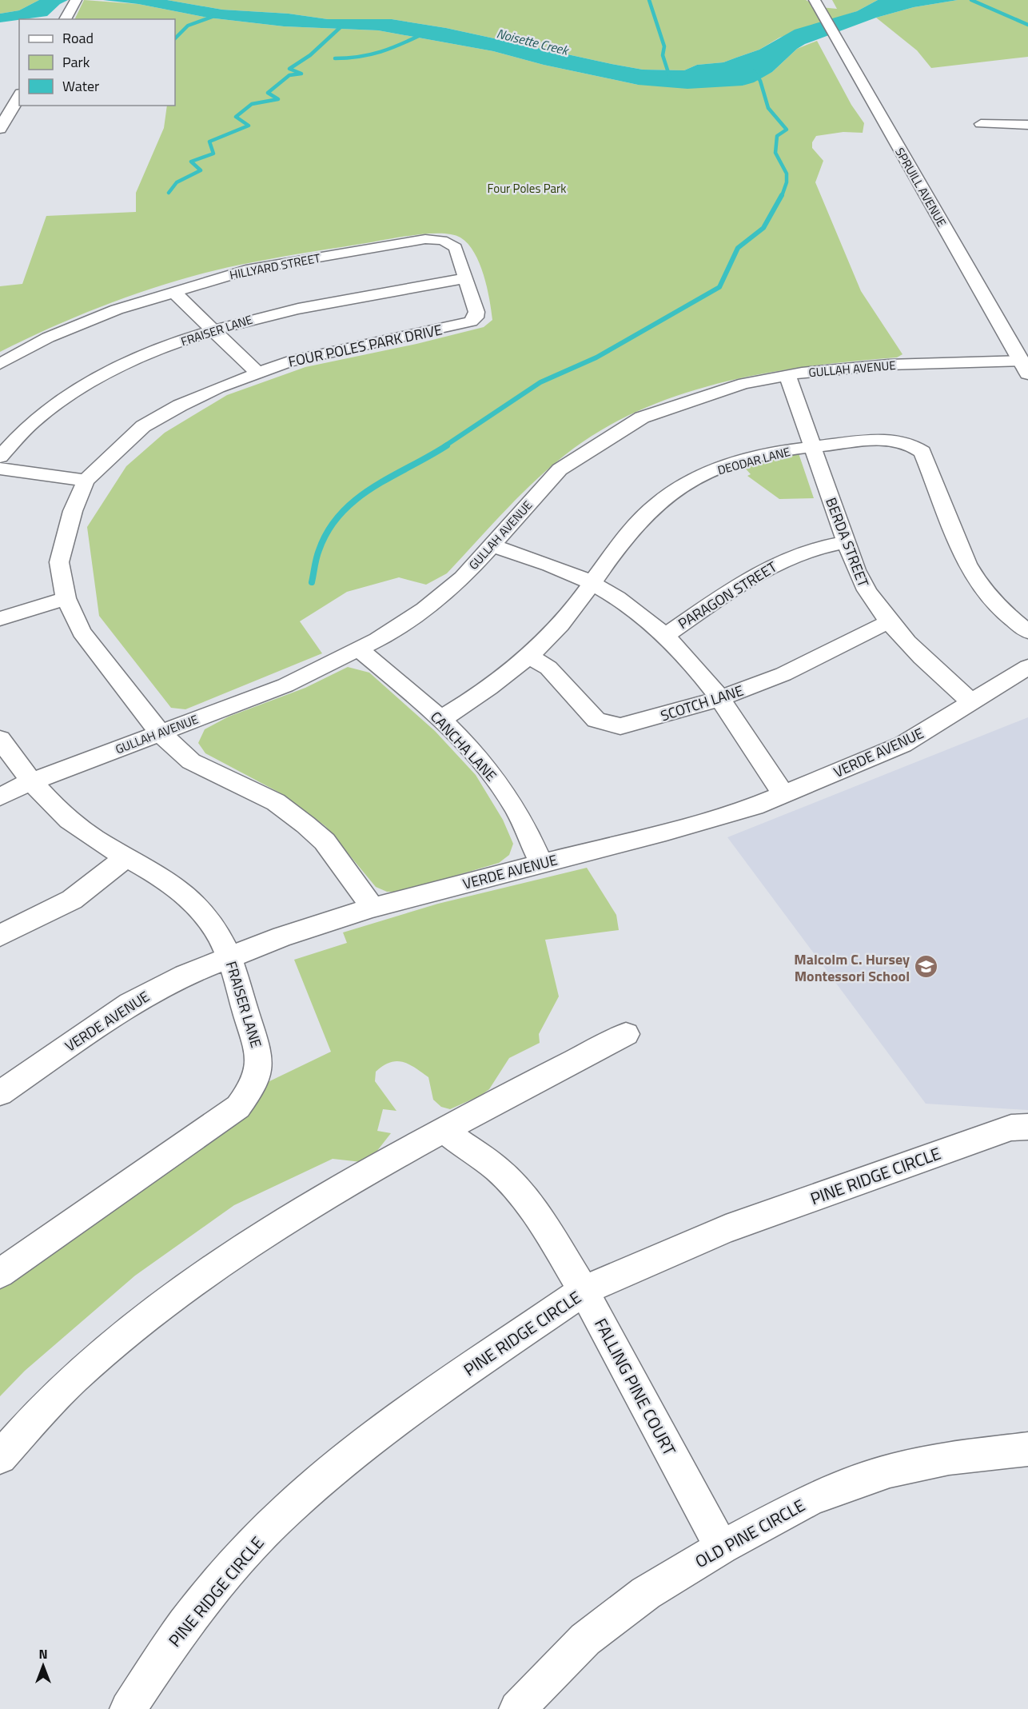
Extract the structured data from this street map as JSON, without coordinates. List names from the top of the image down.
{
  "streets": {
    "street": [
      "SPRUILL AVENUE",
      "HILLYARD STREET",
      "FRAISER LANE",
      "FOUR POLES PARK DRIVE",
      "GULLAH AVENUE",
      "DEODAR LANE",
      "BERDA STREET",
      "PARAGON STREET",
      "SCOTCH LANE",
      "CANCHA LANE",
      "VERDE AVENUE",
      "PINE RIDGE CIRCLE",
      "FALLING PINE COURT",
      "OLD PINE CIRCLE"
    ]
  },
  "crossings": [
    ["SPRUILL AVENUE", "GULLAH AVENUE"],
    ["HILLYARD STREET", "FRAISER LANE"],
    ["HILLYARD STREET", "FOUR POLES PARK DRIVE"],
    ["FRAISER LANE", "GULLAH AVENUE"],
    ["FRAISER LANE", "VERDE AVENUE"],
    ["FOUR POLES PARK DRIVE", "GULLAH AVENUE"],
    ["FOUR POLES PARK DRIVE", "VERDE AVENUE"],
    ["GULLAH AVENUE", "BERDA STREET"],
    ["GULLAH AVENUE", "CANCHA LANE"],
    ["DEODAR LANE", "BERDA STREET"],
    ["DEODAR LANE", "SCOTCH LANE"],
    ["DEODAR LANE", "CANCHA LANE"],
    ["BERDA STREET", "PARAGON STREET"],
    ["BERDA STREET", "SCOTCH LANE"],
    ["BERDA STREET", "VERDE AVENUE"],
    ["CANCHA LANE", "VERDE AVENUE"],
    ["PINE RIDGE CIRCLE", "FALLING PINE COURT"],
    ["FALLING PINE COURT", "OLD PINE CIRCLE"]
  ],
  "water": ["Noisette Creek"],
  "parks": ["Four Poles Park"],
  "places": {
    "school or university": ["Malcolm C. Hursey Montessori School"]
  },
  "legend": ["Road", "Park", "Water"],
  "north": "top"
}
